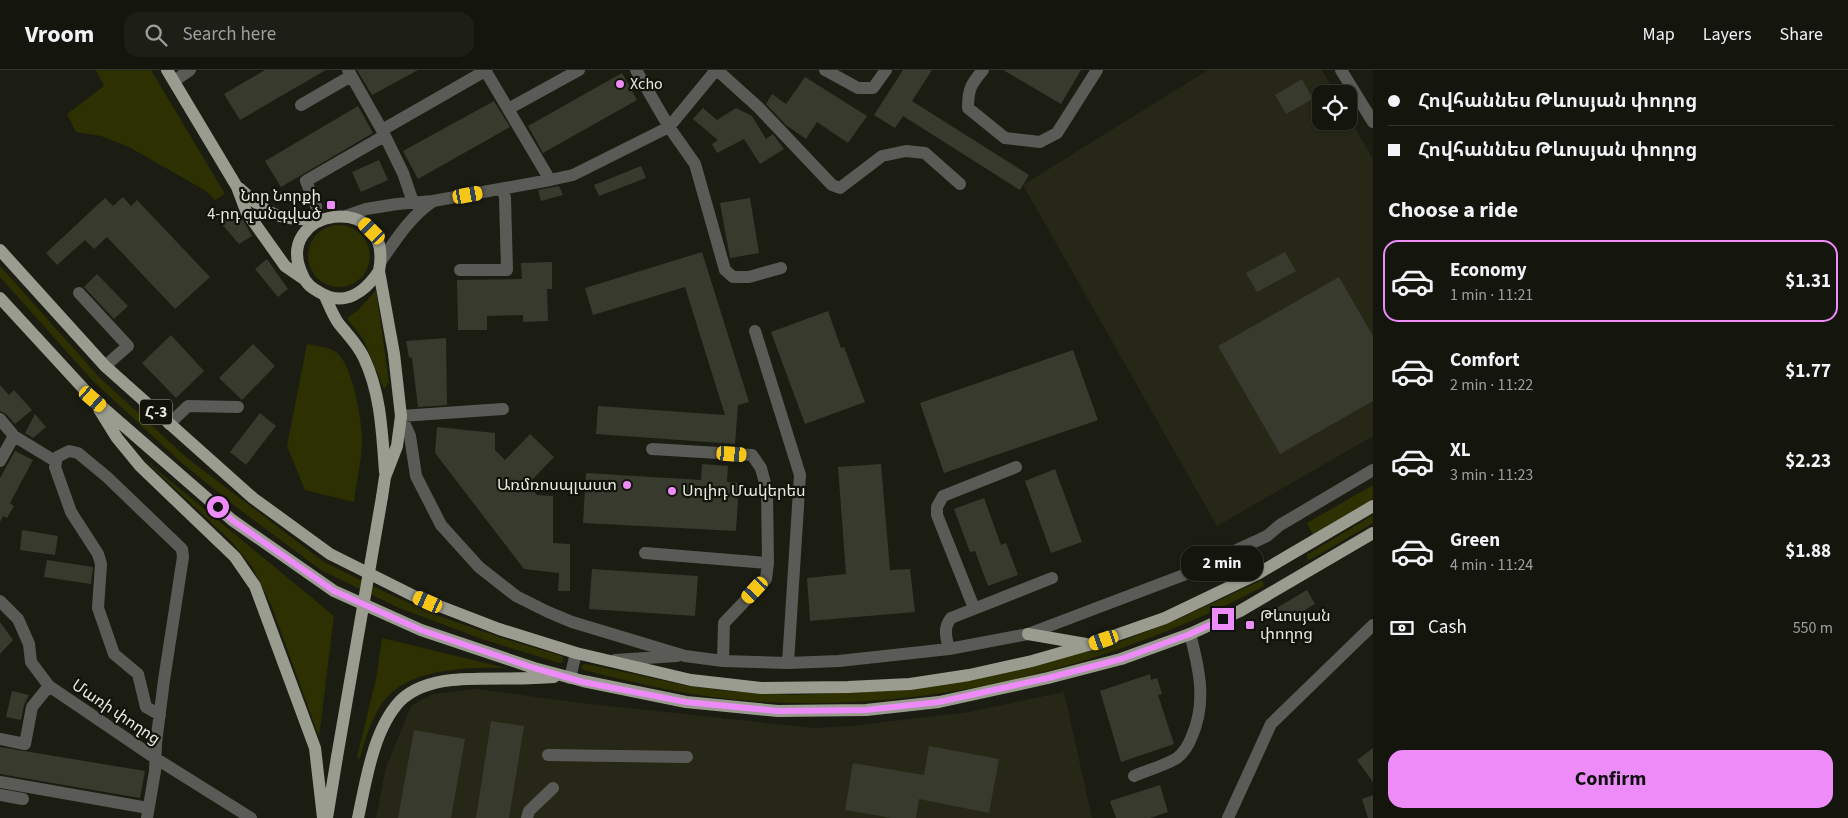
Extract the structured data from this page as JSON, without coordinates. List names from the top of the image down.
{
  "streets": {
    "main road": ["Հ-3"],
    "street": ["Մառի փողոց"]
  },
  "places": {
    "other": ["Xcho", "Առմռոսպլաստ", "Սոլիդ Մակերես"],
    "transit": ["Նոր Նորքի 4-րդ զանգված", "Թևոսյան փողոց"]
  },
  "page": {
    "header": "Vroom",
    "search": "Search here",
    "nav": ["Map", "Layers", "Share"],
    "banner": ["Հովհաննես Թևոսյան փողոց", "Հովհաննես Թևոսյան փողոց"],
    "heading": "Choose a ride",
    "list": [
      {
        "name": "Economy",
        "note": "1 min · 11:21",
        "value": "$1.31"
      },
      {
        "name": "Comfort",
        "note": "2 min · 11:22",
        "value": "$1.77"
      },
      {
        "name": "XL",
        "note": "3 min · 11:23",
        "value": "$2.23"
      },
      {
        "name": "Green",
        "note": "4 min · 11:24",
        "value": "$1.88"
      }
    ],
    "bubble": "2 min",
    "pay": ["Cash", "550 m"],
    "buttons": "Confirm"
  }
}
